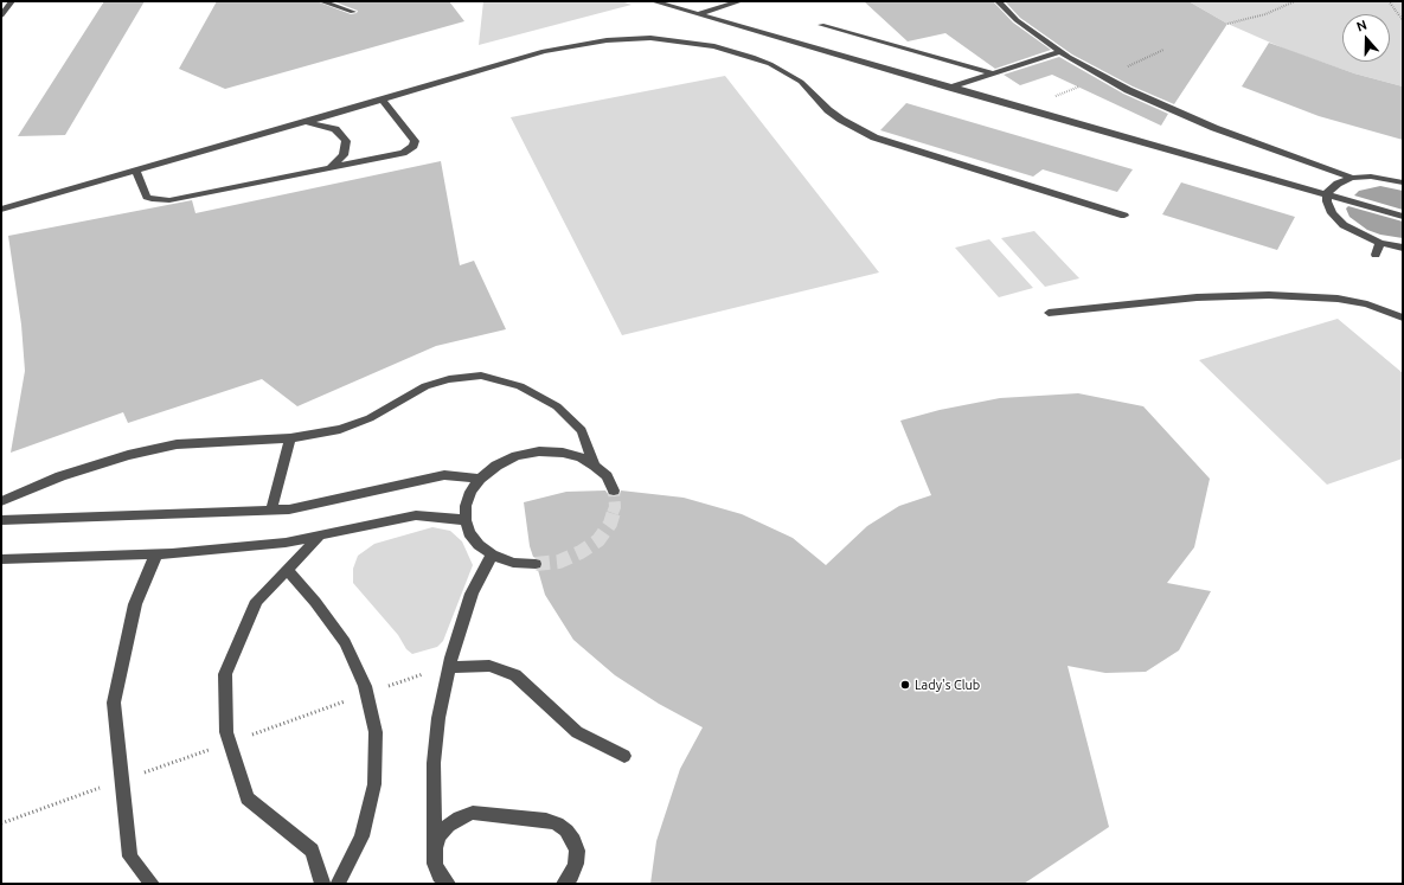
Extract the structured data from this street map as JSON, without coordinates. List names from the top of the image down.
{
  "places": ["Lady's Club"],
  "north": "top"
}
